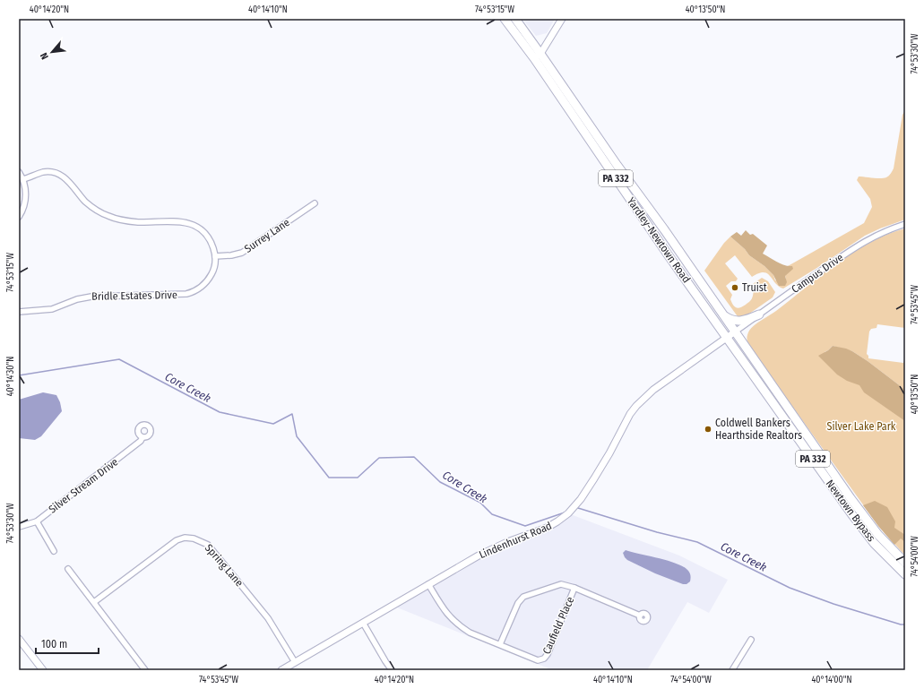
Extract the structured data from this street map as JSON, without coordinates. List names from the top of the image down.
{
  "streets": {
    "highway": ["PA 332", "Yardley-Newtown Road", "Newtown Bypass"],
    "street": [
      "Surrey Lane",
      "Campus Drive",
      "Bridle Estates Drive",
      "Silver Stream Drive",
      "Lindenhurst Road",
      "Spring Lane",
      "Caufield Place"
    ]
  },
  "crossings": [
    ["Surrey Lane", "Bridle Estates Drive"],
    ["Yardley-Newtown Road", "Campus Drive"],
    ["Yardley-Newtown Road", "Newtown Bypass"],
    ["Yardley-Newtown Road", "Lindenhurst Road"],
    ["Campus Drive", "Newtown Bypass"],
    ["Campus Drive", "Lindenhurst Road"],
    ["Newtown Bypass", "Lindenhurst Road"],
    ["Lindenhurst Road", "Spring Lane"],
    ["Lindenhurst Road", "Caufield Place"]
  ],
  "water": ["Core Creek"],
  "parks": ["Silver Lake Park"],
  "places": ["Truist", "Coldwell Bankers Hearthside Realtors"],
  "scale_bar": "100 m",
  "north": "bottom left",
  "coordinates": [
    "40°14'20\"N",
    "40°14'10\"N",
    "74°53'15\"W",
    "40°13'50\"N",
    "74°53'30\"W",
    "74°53'45\"W",
    "40°14'30\"N",
    "74°54'00\"W",
    "40°14'00\"N"
  ]
}
